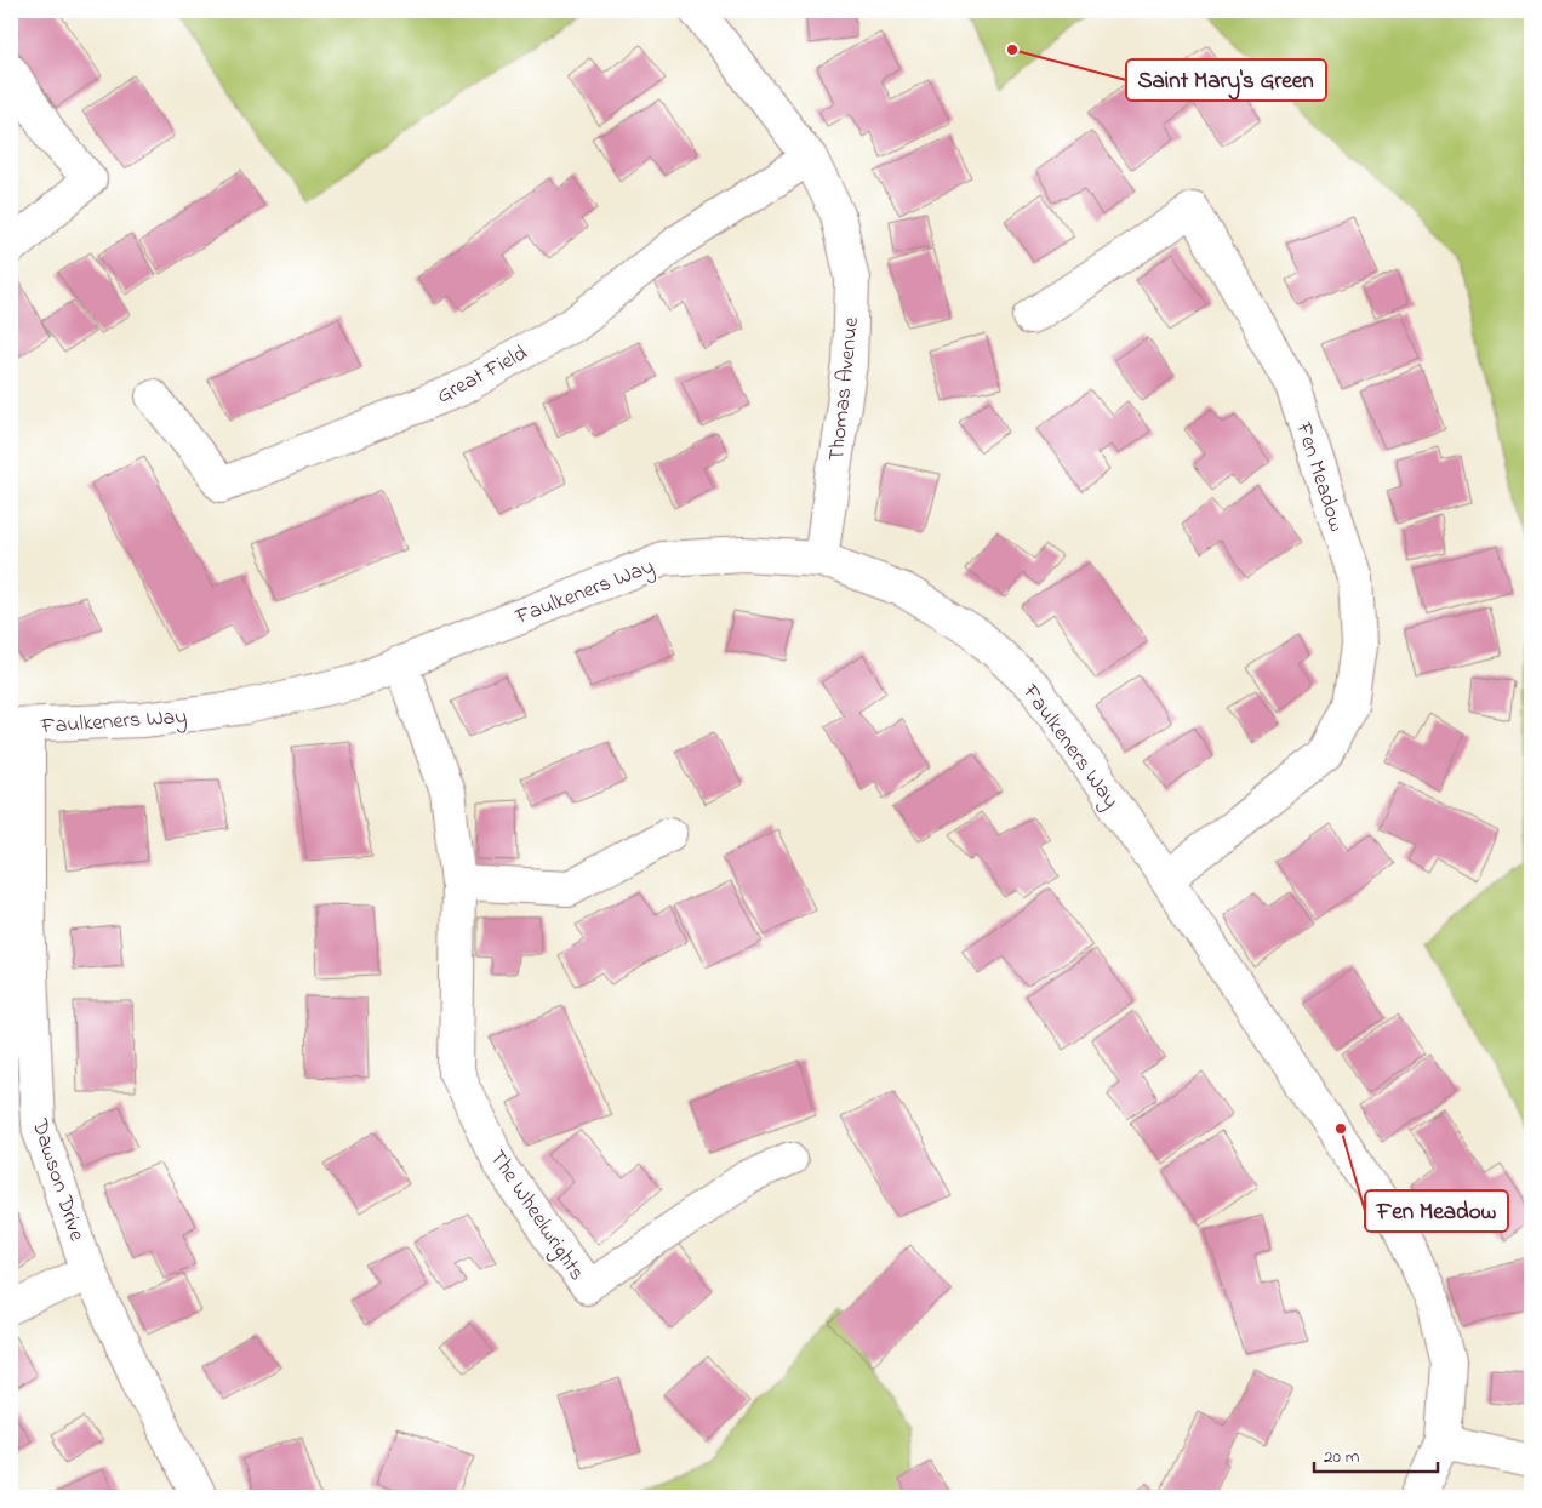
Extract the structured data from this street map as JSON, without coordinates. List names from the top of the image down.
{
  "streets": {
    "street": [
      "Great Field",
      "Thomas Avenue",
      "Fen Meadow",
      "Faulkeners Way",
      "Dawson Drive",
      "The Wheelwrights"
    ]
  },
  "crossings": [
    ["Great Field", "Thomas Avenue"],
    ["Thomas Avenue", "Faulkeners Way"],
    ["Fen Meadow", "Faulkeners Way"],
    ["Faulkeners Way", "Dawson Drive"],
    ["Faulkeners Way", "The Wheelwrights"]
  ],
  "places": ["Saint Mary's Green", "Fen Meadow"],
  "scale_bar": "20 m"
}
